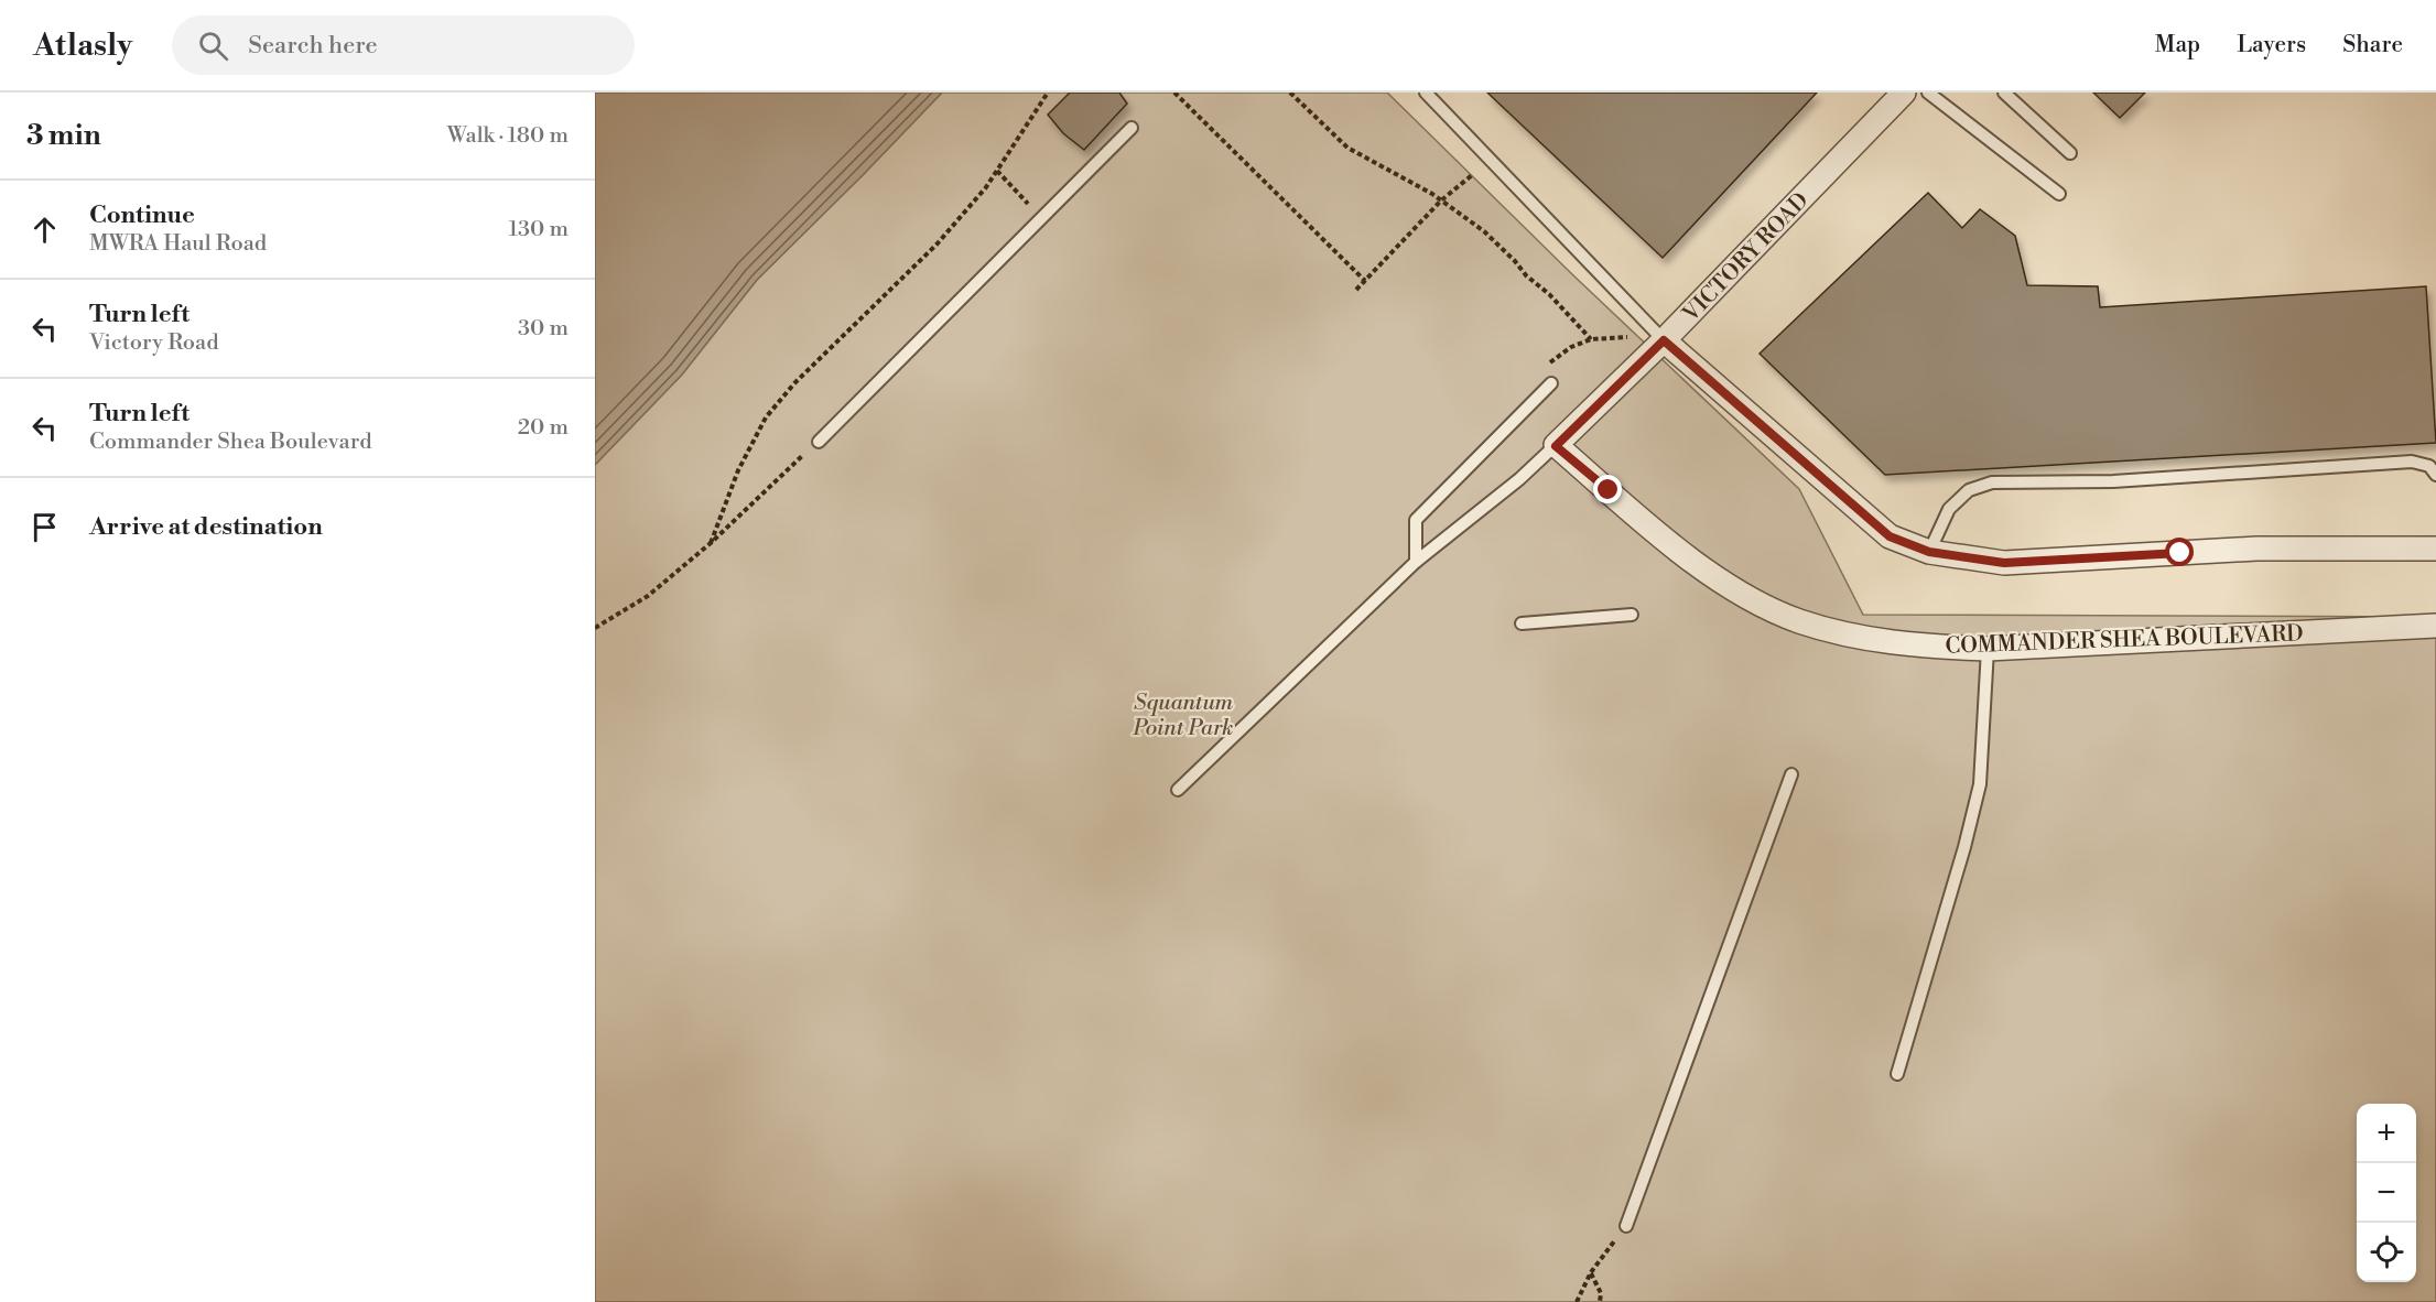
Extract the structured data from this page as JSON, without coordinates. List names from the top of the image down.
{
  "streets": {
    "street": ["VICTORY ROAD", "COMMANDER SHEA BOULEVARD"]
  },
  "crossings": [
    ["VICTORY ROAD", "COMMANDER SHEA BOULEVARD"]
  ],
  "parks": ["Squantum Point Park"],
  "page": {
    "header": "Atlasly",
    "search": "Search here",
    "nav": ["Map", "Layers", "Share"],
    "heading": ["3 min", "Walk · 180 m"],
    "list": [
      ["Continue", "MWRA Haul Road", "130 m"],
      ["Turn left", "Victory Road", "30 m"],
      ["Turn left", "Commander Shea Boulevard", "20 m"],
      "Arrive at destination"
    ],
    "map_buttons": ["+", "−"]
  }
}
